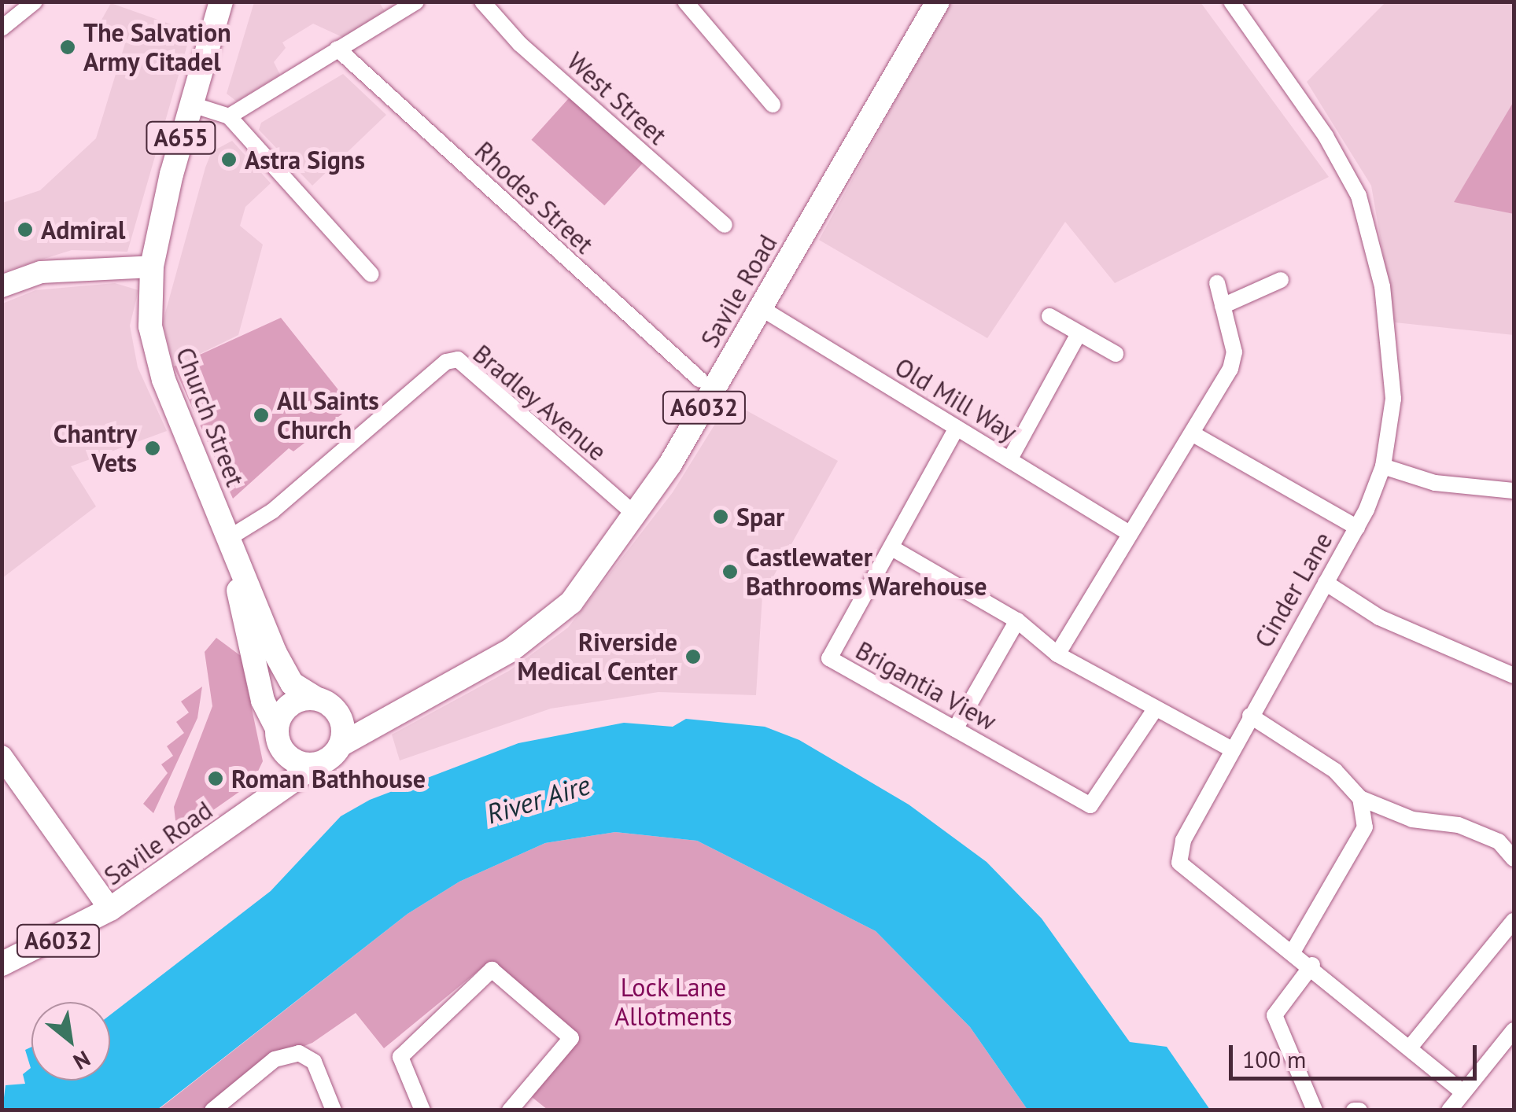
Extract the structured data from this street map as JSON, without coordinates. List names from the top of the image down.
{
  "streets": {
    "main road": [
      "A655",
      "Savile Road",
      "A6032",
      "Church Street"
    ],
    "street": [
      "West Street",
      "Rhodes Street",
      "Old Mill Way",
      "Bradley Avenue",
      "Cinder Lane",
      "Brigantia View"
    ]
  },
  "crossings": [
    ["A655", "Church Street"],
    ["Savile Road", "Old Mill Way"],
    ["Savile Road", "Bradley Avenue"],
    ["Savile Road", "A6032"],
    ["Savile Road", "Church Street"],
    ["Old Mill Way", "Brigantia View"],
    ["Bradley Avenue", "Church Street"],
    ["A6032", "Church Street"]
  ],
  "water": ["River Aire"],
  "parks": ["Lock Lane Allotments"],
  "places": [
    "The Salvation Army Citadel",
    "Astra Signs",
    "Admiral",
    "All Saints Church",
    "Chantry Vets",
    "Spar",
    "Castlewater Bathrooms Warehouse",
    "Riverside Medical Center",
    "Roman Bathhouse"
  ],
  "scale_bar": "100 m",
  "north": "bottom right"
}
